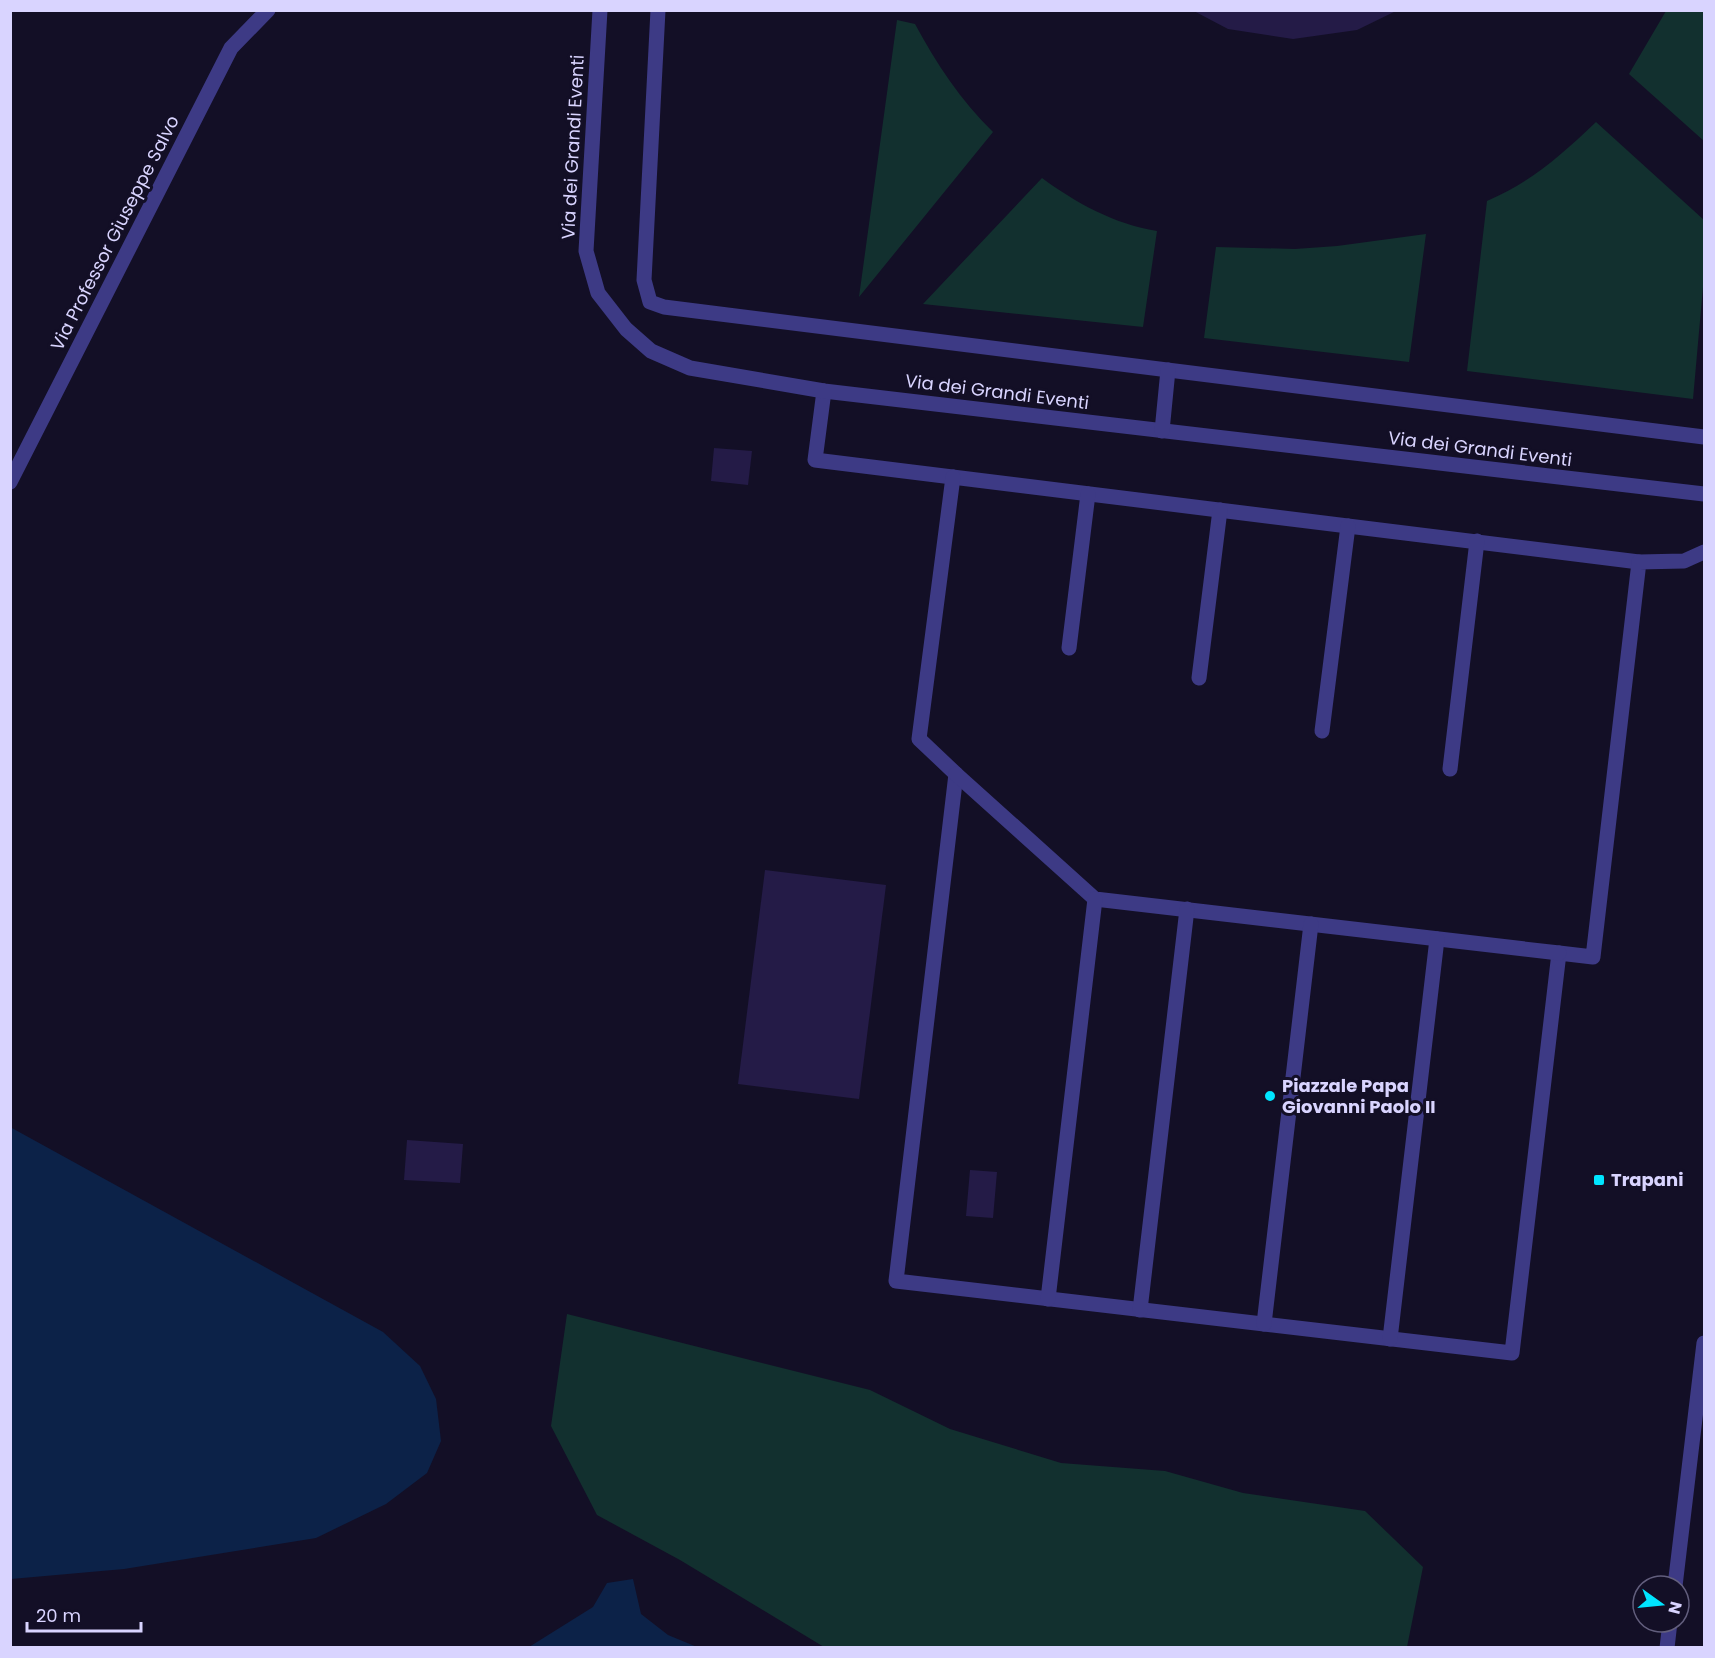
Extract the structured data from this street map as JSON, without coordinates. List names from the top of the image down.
{
  "streets": {
    "street": ["Via dei Grandi Eventi", "Via Professor Giuseppe Salvo"]
  },
  "places": {
    "other": ["Piazzale Papa Giovanni Paolo II"],
    "transit": ["Trapani"]
  },
  "scale_bar": "20 m",
  "north": "right"
}
